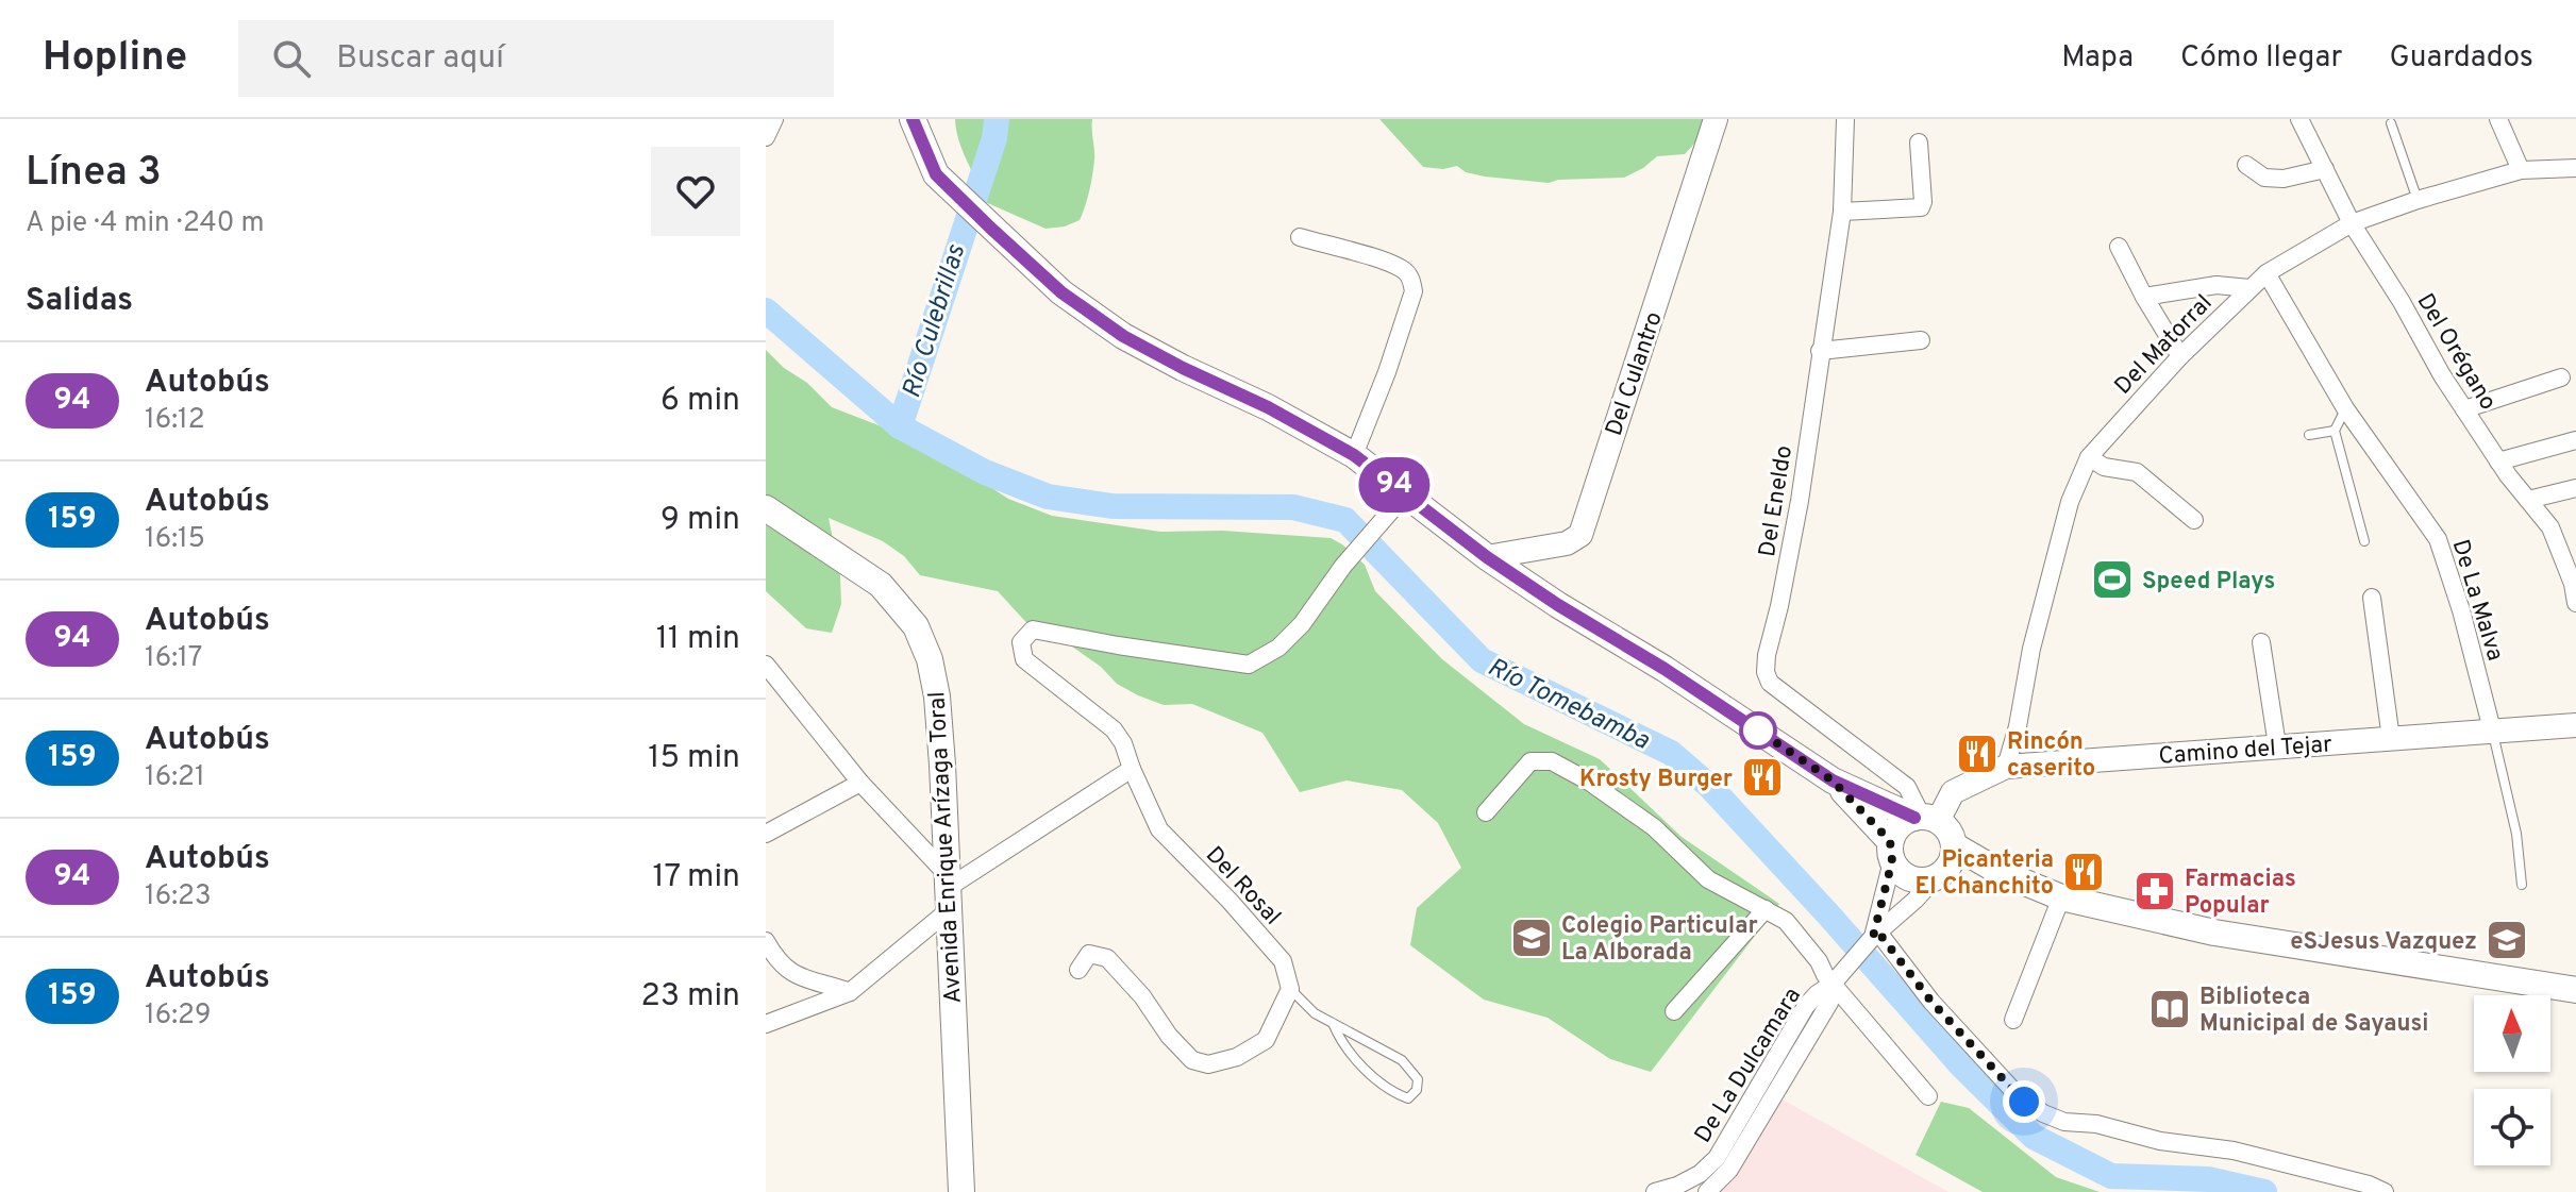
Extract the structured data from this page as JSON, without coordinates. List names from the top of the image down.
{
  "streets": {
    "main road": ["Avenida Enrique Arízaga Toral"],
    "street": [
      "Del Matorral",
      "Del Orégano",
      "Del Culantro",
      "Del Eneldo",
      "De La Malva",
      "Camino del Tejar",
      "Del Rosal",
      "De La Dulcamara"
    ]
  },
  "crossings": [
    ["Del Matorral", "Del Orégano"],
    ["Del Matorral", "De La Malva"],
    ["Del Matorral", "Camino del Tejar"],
    ["Del Eneldo", "Camino del Tejar"],
    ["Del Eneldo", "De La Dulcamara"],
    ["De La Malva", "Camino del Tejar"],
    ["Camino del Tejar", "De La Dulcamara"]
  ],
  "water": ["Río Culebrillas", "Río Tomebamba"],
  "places": {
    "sports": ["Speed Plays"],
    "restaurant": ["Rincón caserito", "Krosty Burger", "Picanteria El Chanchito"],
    "pharmacy": ["Farmacias Popular"],
    "school or university": ["Colegio Particular La Alborada", "eSJesus Vazquez"],
    "library": ["Biblioteca Municipal de Sayausi"]
  },
  "lines": ["bus line 94"],
  "north": "top",
  "page": {
    "header": "Hopline",
    "search": "Buscar aquí",
    "nav": ["Mapa", "Cómo llegar", "Guardados"],
    "heading": [
      ["Línea 3", "A pie · 4 min · 240 m"],
      "Salidas"
    ],
    "on_map": "94",
    "list": [
      {
        "mark": "94",
        "name": "Autobús",
        "note": "16:12",
        "value": "6 min"
      },
      {
        "mark": "159",
        "name": "Autobús",
        "note": "16:15",
        "value": "9 min"
      },
      {
        "mark": "94",
        "name": "Autobús",
        "note": "16:17",
        "value": "11 min"
      },
      {
        "mark": "159",
        "name": "Autobús",
        "note": "16:21",
        "value": "15 min"
      },
      {
        "mark": "94",
        "name": "Autobús",
        "note": "16:23",
        "value": "17 min"
      },
      {
        "mark": "159",
        "name": "Autobús",
        "note": "16:29",
        "value": "23 min"
      }
    ]
  }
}
